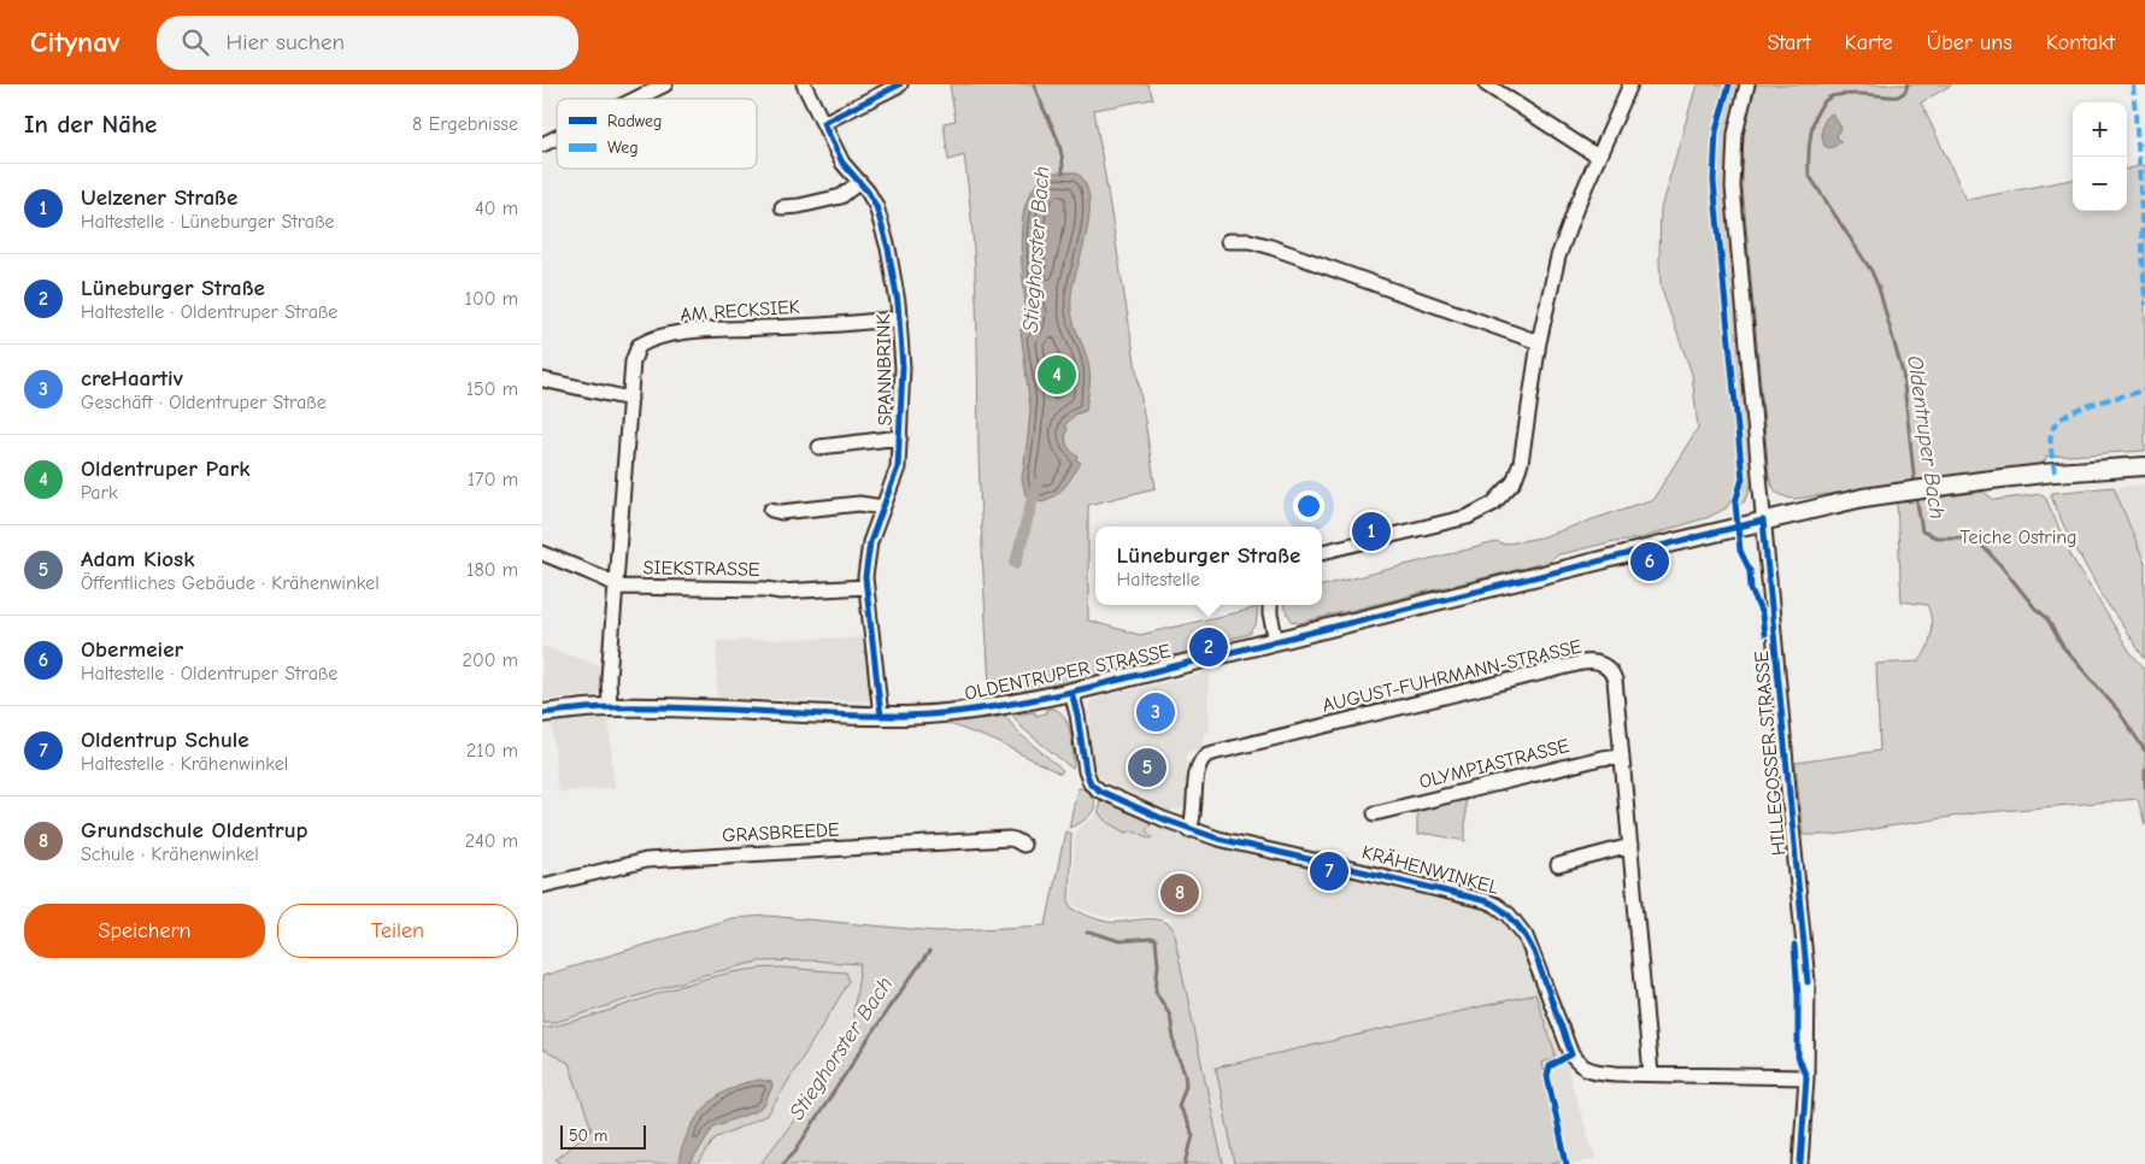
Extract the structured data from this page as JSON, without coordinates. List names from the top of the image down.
{
  "streets": {
    "street": [
      "AM RECKSIEK",
      "SPANNBRINK",
      "SIEKSTRASSE",
      "OLDENTRUPER STRASSE",
      "AUGUST-FUHRMANN-STRASSE",
      "HILLEGOSSER STRASSE",
      "OLYMPIASTRASSE",
      "GRASBREEDE",
      "KRÄHENWINKEL"
    ]
  },
  "crossings": [
    ["AM RECKSIEK", "SPANNBRINK"],
    ["AM RECKSIEK", "SIEKSTRASSE"],
    ["AM RECKSIEK", "OLDENTRUPER STRASSE"],
    ["SPANNBRINK", "SIEKSTRASSE"],
    ["SPANNBRINK", "OLDENTRUPER STRASSE"],
    ["OLDENTRUPER STRASSE", "HILLEGOSSER STRASSE"],
    ["OLDENTRUPER STRASSE", "KRÄHENWINKEL"],
    ["AUGUST-FUHRMANN-STRASSE", "OLYMPIASTRASSE"],
    ["AUGUST-FUHRMANN-STRASSE", "KRÄHENWINKEL"],
    ["HILLEGOSSER STRASSE", "KRÄHENWINKEL"]
  ],
  "water": ["Stieghorster Bach", "Oldentruper Bach"],
  "parks": ["Teiche Ostring"],
  "legend": ["Radweg", "Weg"],
  "scale_bar": "50 m",
  "page": {
    "header": "Citynav",
    "search": "Hier suchen",
    "nav": [
      "Start",
      "Karte",
      "Über uns",
      "Kontakt"
    ],
    "heading": ["In der Nähe", "8 Ergebnisse"],
    "map_buttons": ["+", "−"],
    "list": [
      {
        "mark": "1",
        "name": "Uelzener Straße",
        "note": "Haltestelle · Lüneburger Straße",
        "value": "40 m"
      },
      {
        "mark": "2",
        "name": "Lüneburger Straße",
        "note": "Haltestelle · Oldentruper Straße",
        "value": "100 m"
      },
      {
        "mark": "3",
        "name": "creHaartiv",
        "note": "Geschäft · Oldentruper Straße",
        "value": "150 m"
      },
      {
        "mark": "4",
        "name": "Oldentruper Park",
        "note": "Park",
        "value": "170 m"
      },
      {
        "mark": "5",
        "name": "Adam Kiosk",
        "note": "Öffentliches Gebäude · Krähenwinkel",
        "value": "180 m"
      },
      {
        "mark": "6",
        "name": "Obermeier",
        "note": "Haltestelle · Oldentruper Straße",
        "value": "200 m"
      },
      {
        "mark": "7",
        "name": "Oldentrup Schule",
        "note": "Haltestelle · Krähenwinkel",
        "value": "210 m"
      },
      {
        "mark": "8",
        "name": "Grundschule Oldentrup",
        "note": "Schule · Krähenwinkel",
        "value": "240 m"
      }
    ],
    "pins": [
      "4",
      "1",
      "6",
      "2",
      "3",
      "5",
      "7",
      "8"
    ],
    "popup": ["Lüneburger Straße", "Haltestelle"],
    "buttons": ["Speichern", "Teilen"],
    "scale": "50 m"
  }
}
